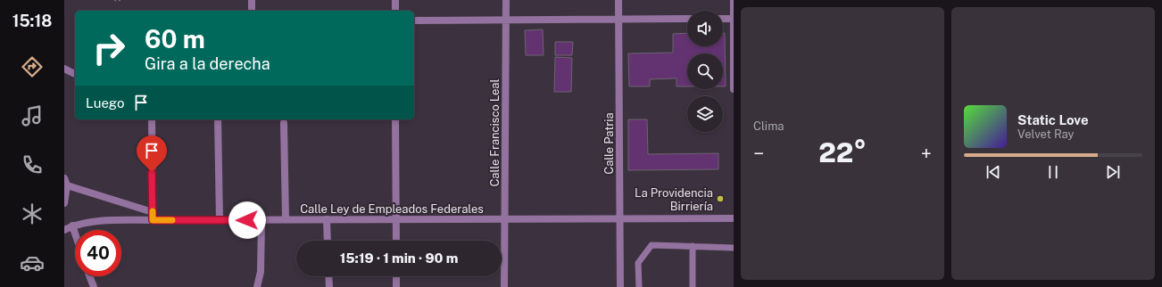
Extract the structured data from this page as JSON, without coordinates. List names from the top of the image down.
{
  "streets": {
    "street": ["Calle Francisco Leal", "Calle Patria", "Calle Ley de Empleados Federales"]
  },
  "crossings": [
    ["Calle Francisco Leal", "Calle Ley de Empleados Federales"],
    ["Calle Patria", "Calle Ley de Empleados Federales"]
  ],
  "places": ["La Providencia Birriería"],
  "page": {
    "tabs": "15:18",
    "tile": "Clima",
    "turn": ["60 m", "Gira a la derecha"],
    "then": "Luego",
    "song": ["Static Love", "Velvet Ray"],
    "heat": ["−", "22°", "+"],
    "limit": "40",
    "trip": "15:19 · 1 min · 90 m"
  }
}
